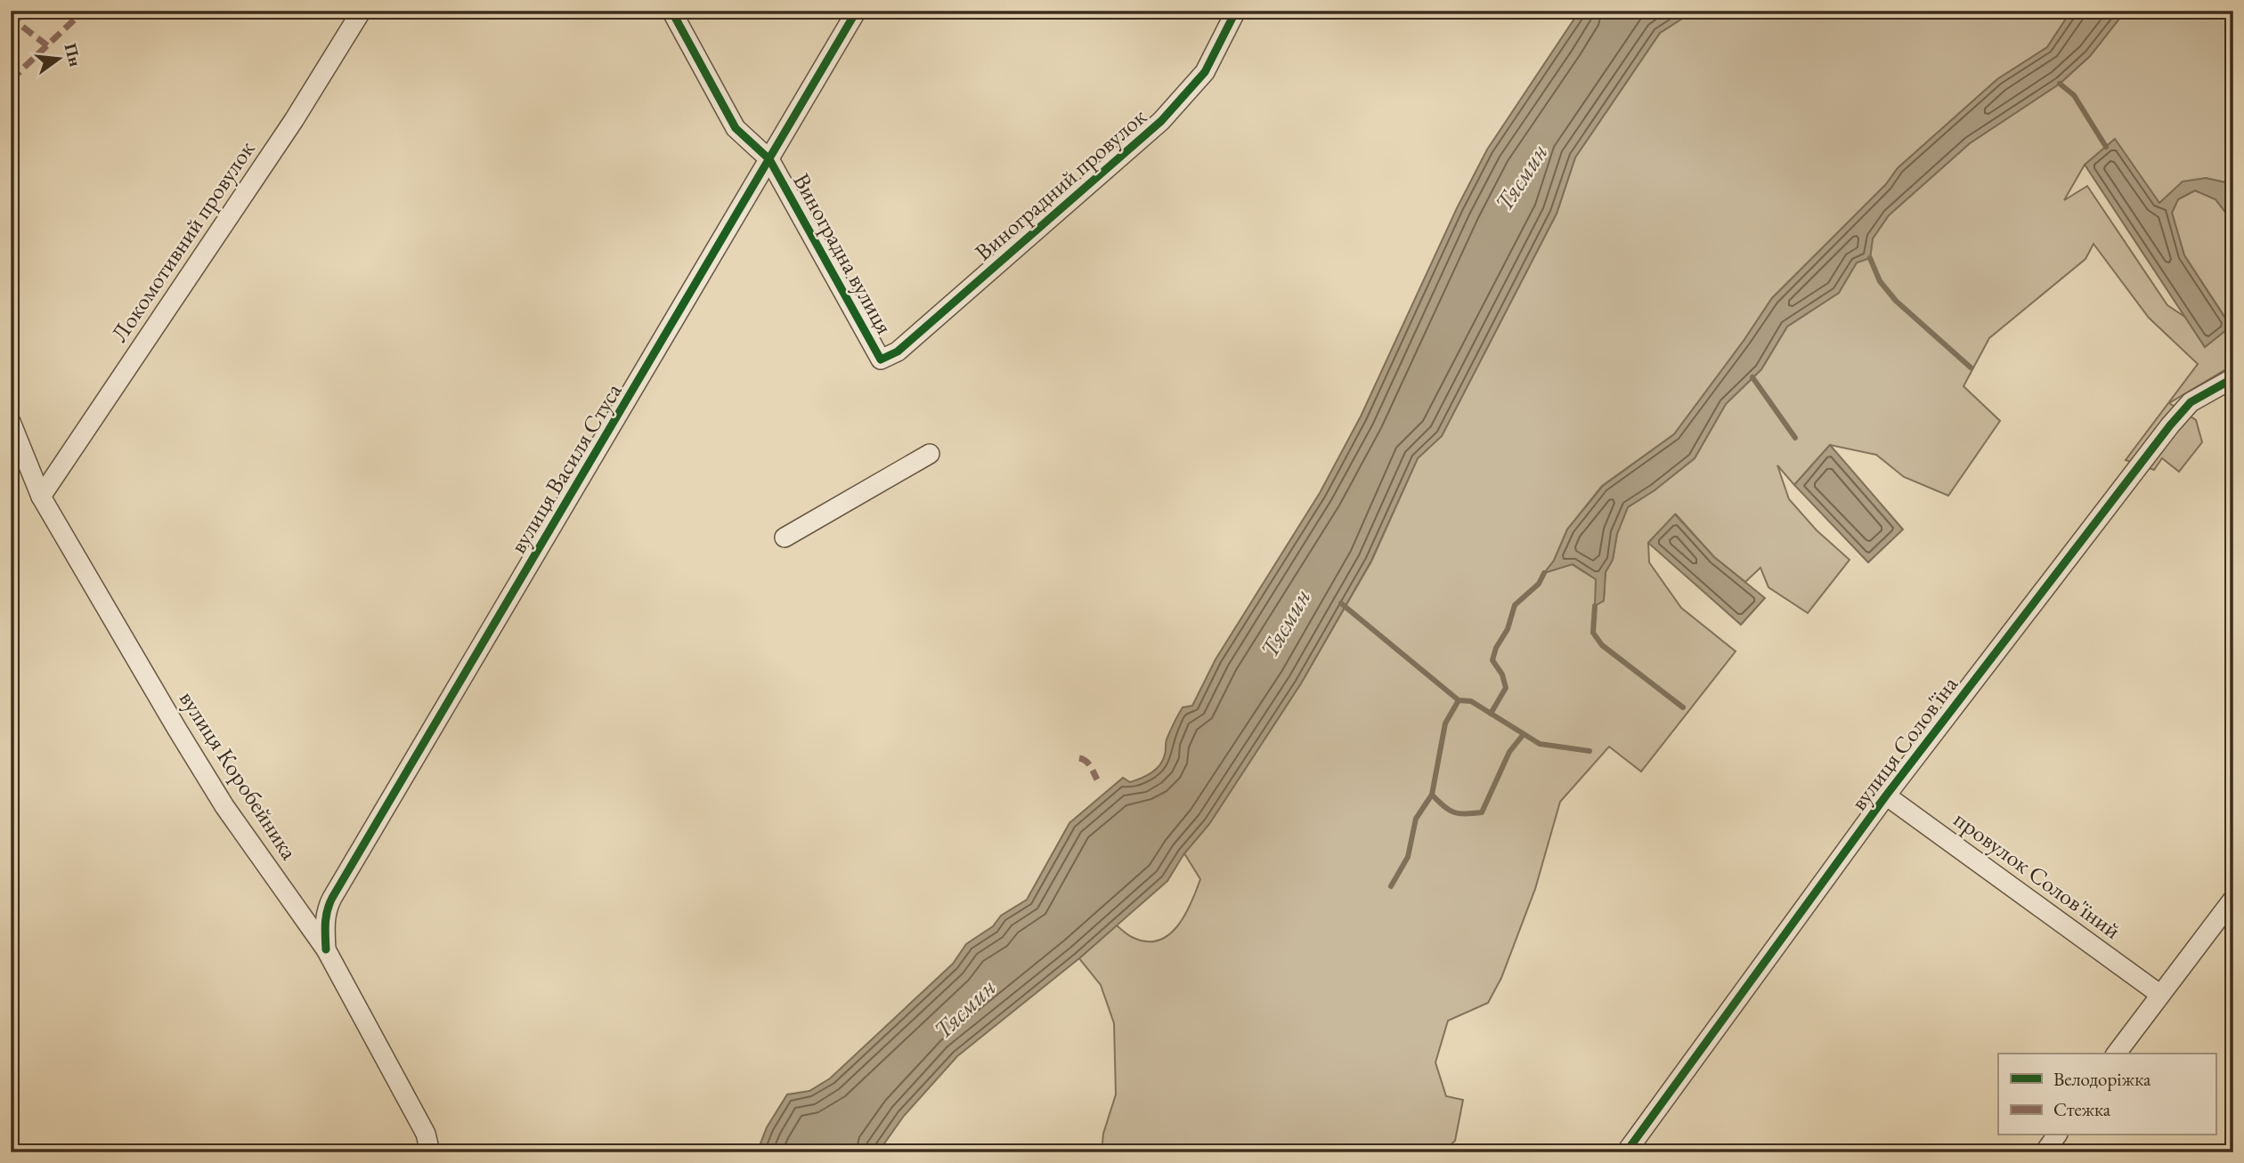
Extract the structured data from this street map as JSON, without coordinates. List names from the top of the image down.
{
  "streets": {
    "street": [
      "Виноградний провулок",
      "Локомотивний провулок",
      "Виноградна вулиця",
      "вулиця Василя Стуса",
      "вулиця Солов'їна",
      "вулиця Коробейника",
      "провулок Солов'їний"
    ]
  },
  "crossings": [
    ["Виноградний провулок", "Виноградна вулиця"],
    ["Локомотивний провулок", "вулиця Коробейника"],
    ["Виноградна вулиця", "вулиця Василя Стуса"],
    ["вулиця Василя Стуса", "вулиця Коробейника"],
    ["вулиця Солов'їна", "провулок Солов'їний"]
  ],
  "water": ["Тясмин"],
  "legend": ["Велодоріжка", "Стежка"],
  "north": "right"
}
